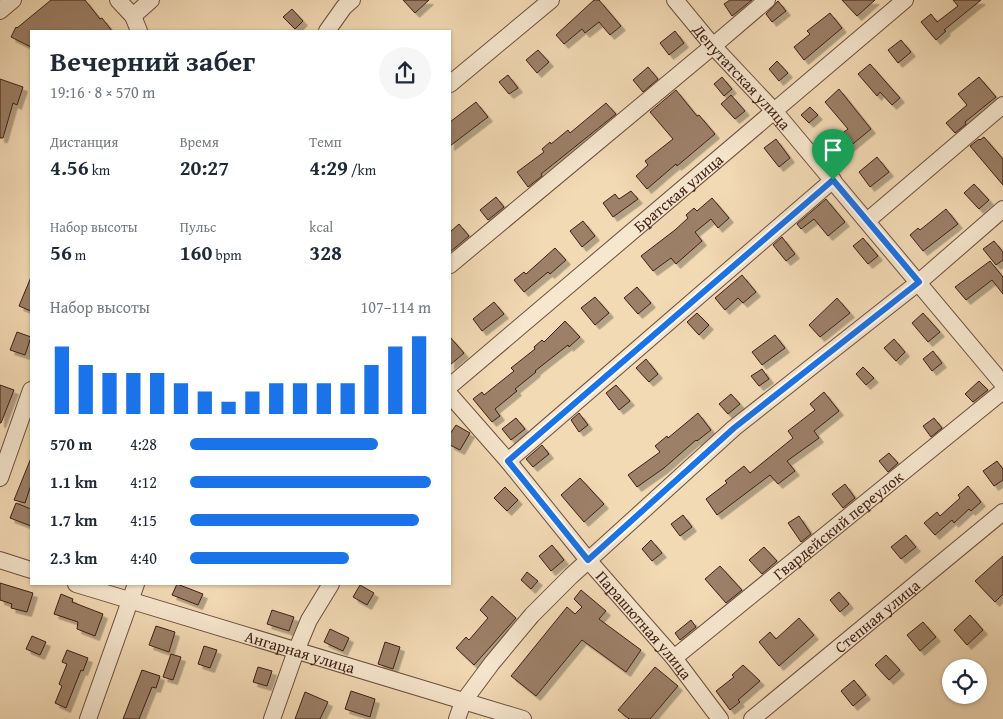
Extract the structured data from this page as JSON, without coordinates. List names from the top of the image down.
{
  "streets": {
    "street": [
      "Депутатская улица",
      "Братская улица",
      "Гвардейский переулок",
      "Степная улица",
      "Парашютная улица",
      "Ангарная улица"
    ]
  },
  "crossings": [
    ["Депутатская улица", "Братская улица"],
    ["Гвардейский переулок", "Парашютная улица"]
  ],
  "page": {
    "heading": ["Вечерний забег", "19:16 · 8 × 570 m"],
    "stats": [
      ["Дистанция", "4.56 km"],
      ["Время", "20:27"],
      ["Темп", "4:29 /km"],
      ["Набор высоты", "56 m"],
      ["Пульс", "160 bpm"],
      ["kcal", "328"]
    ],
    "chart": ["Набор высоты", "107–114 m"],
    "list": [
      {
        "name": "570 m",
        "note": "4:28"
      },
      {
        "name": "1.1 km",
        "note": "4:12"
      },
      {
        "name": "1.7 km",
        "note": "4:15"
      },
      {
        "name": "2.3 km",
        "note": "4:40"
      }
    ]
  }
}
